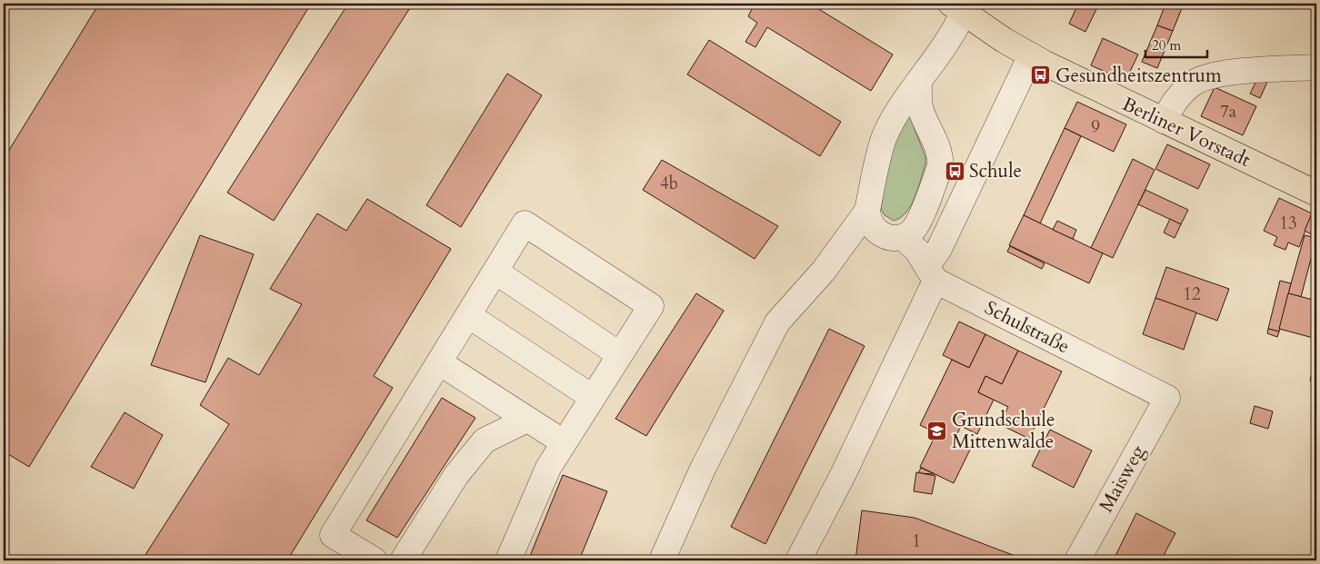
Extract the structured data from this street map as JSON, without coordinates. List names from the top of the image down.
{
  "streets": {
    "main road": ["Berliner Vorstadt"],
    "street": ["Schulstraße", "Maisweg"]
  },
  "crossings": [
    ["Schulstraße", "Maisweg"]
  ],
  "places": {
    "bus stop": ["Gesundheitszentrum", "Schule"],
    "school or university": ["Grundschule Mittenwalde"]
  },
  "house_numbers": [
    "7a",
    "9",
    "4b",
    "13",
    "12",
    "1"
  ],
  "scale_bar": "20 m"
}
